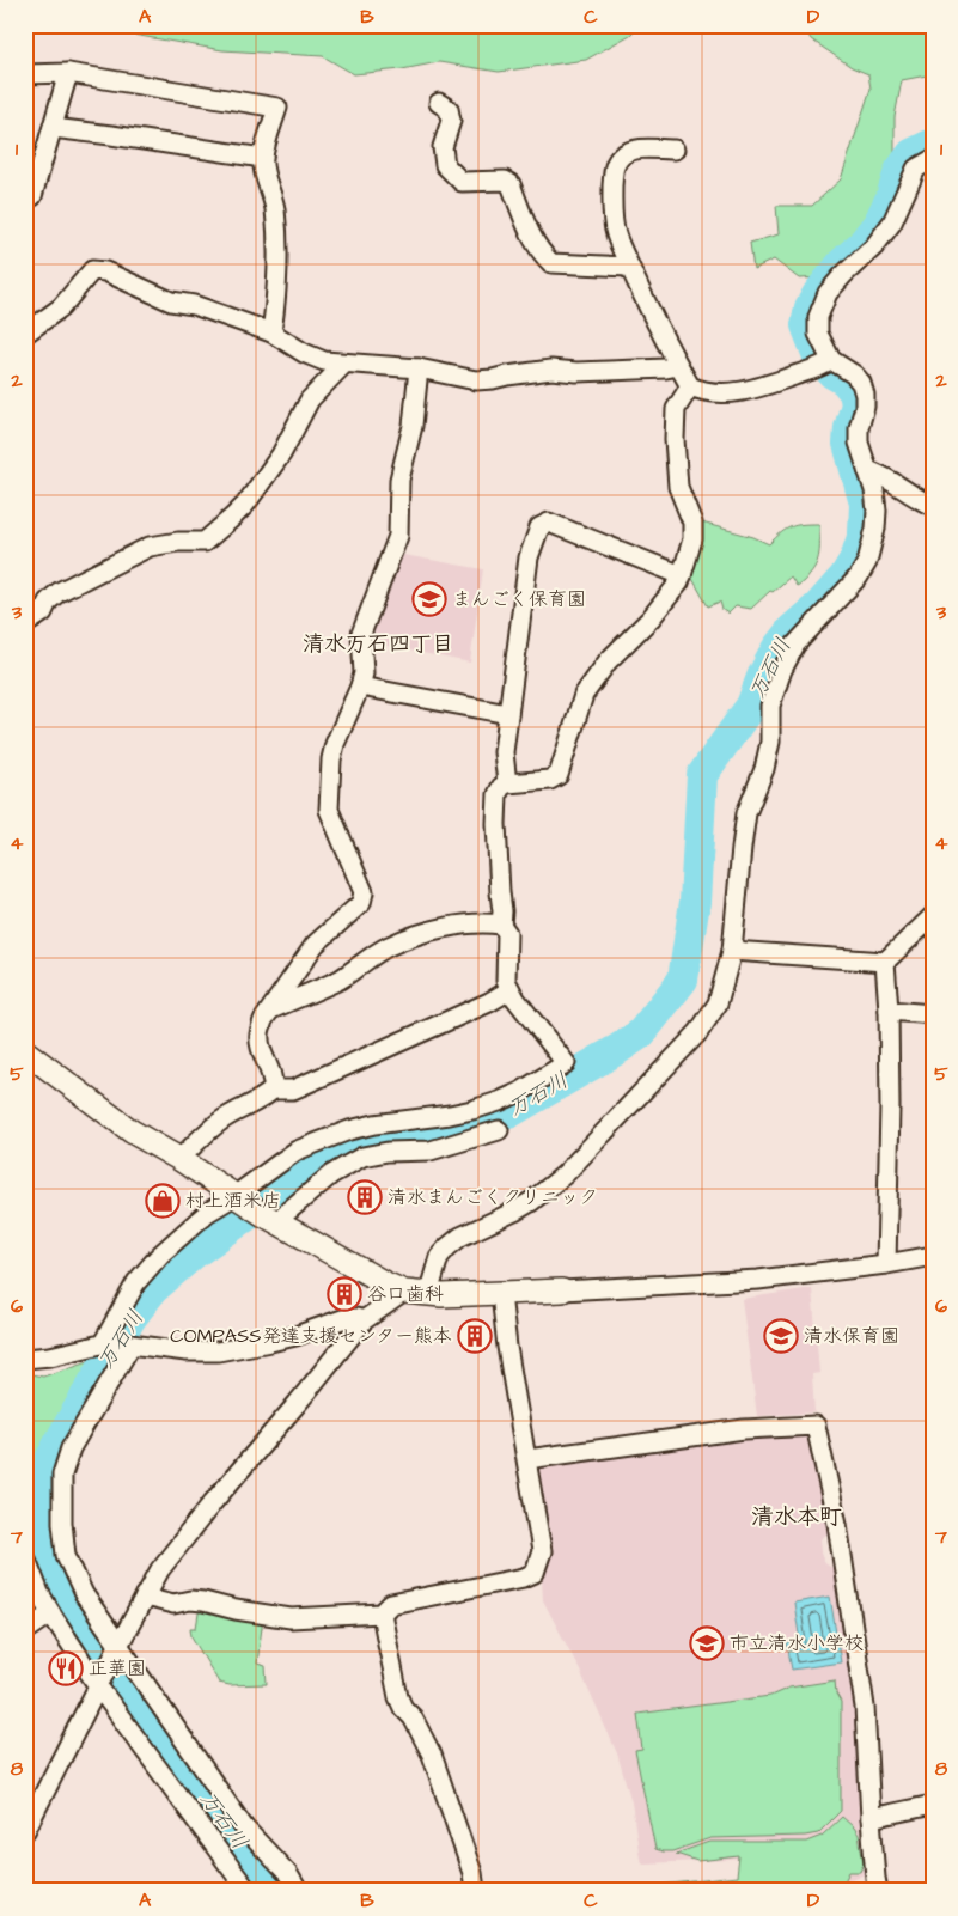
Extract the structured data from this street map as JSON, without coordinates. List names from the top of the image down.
{
  "districts": ["清水万石四丁目", "清水本町"],
  "water": ["万石川"],
  "places": {
    "school or university": ["まんごく保育園", "清水保育園", "市立清水小学校"],
    "building": ["清水まんごくクリニック", "谷口歯科", "COMPASS発達支援センター熊本"],
    "shop": ["村上酒米店"],
    "restaurant": ["正華園"]
  },
  "grid": {
    "columns": [
      "A",
      "B",
      "C",
      "D"
    ],
    "rows": [
      "1",
      "2",
      "3",
      "4",
      "5",
      "6",
      "7",
      "8"
    ]
  }
}
